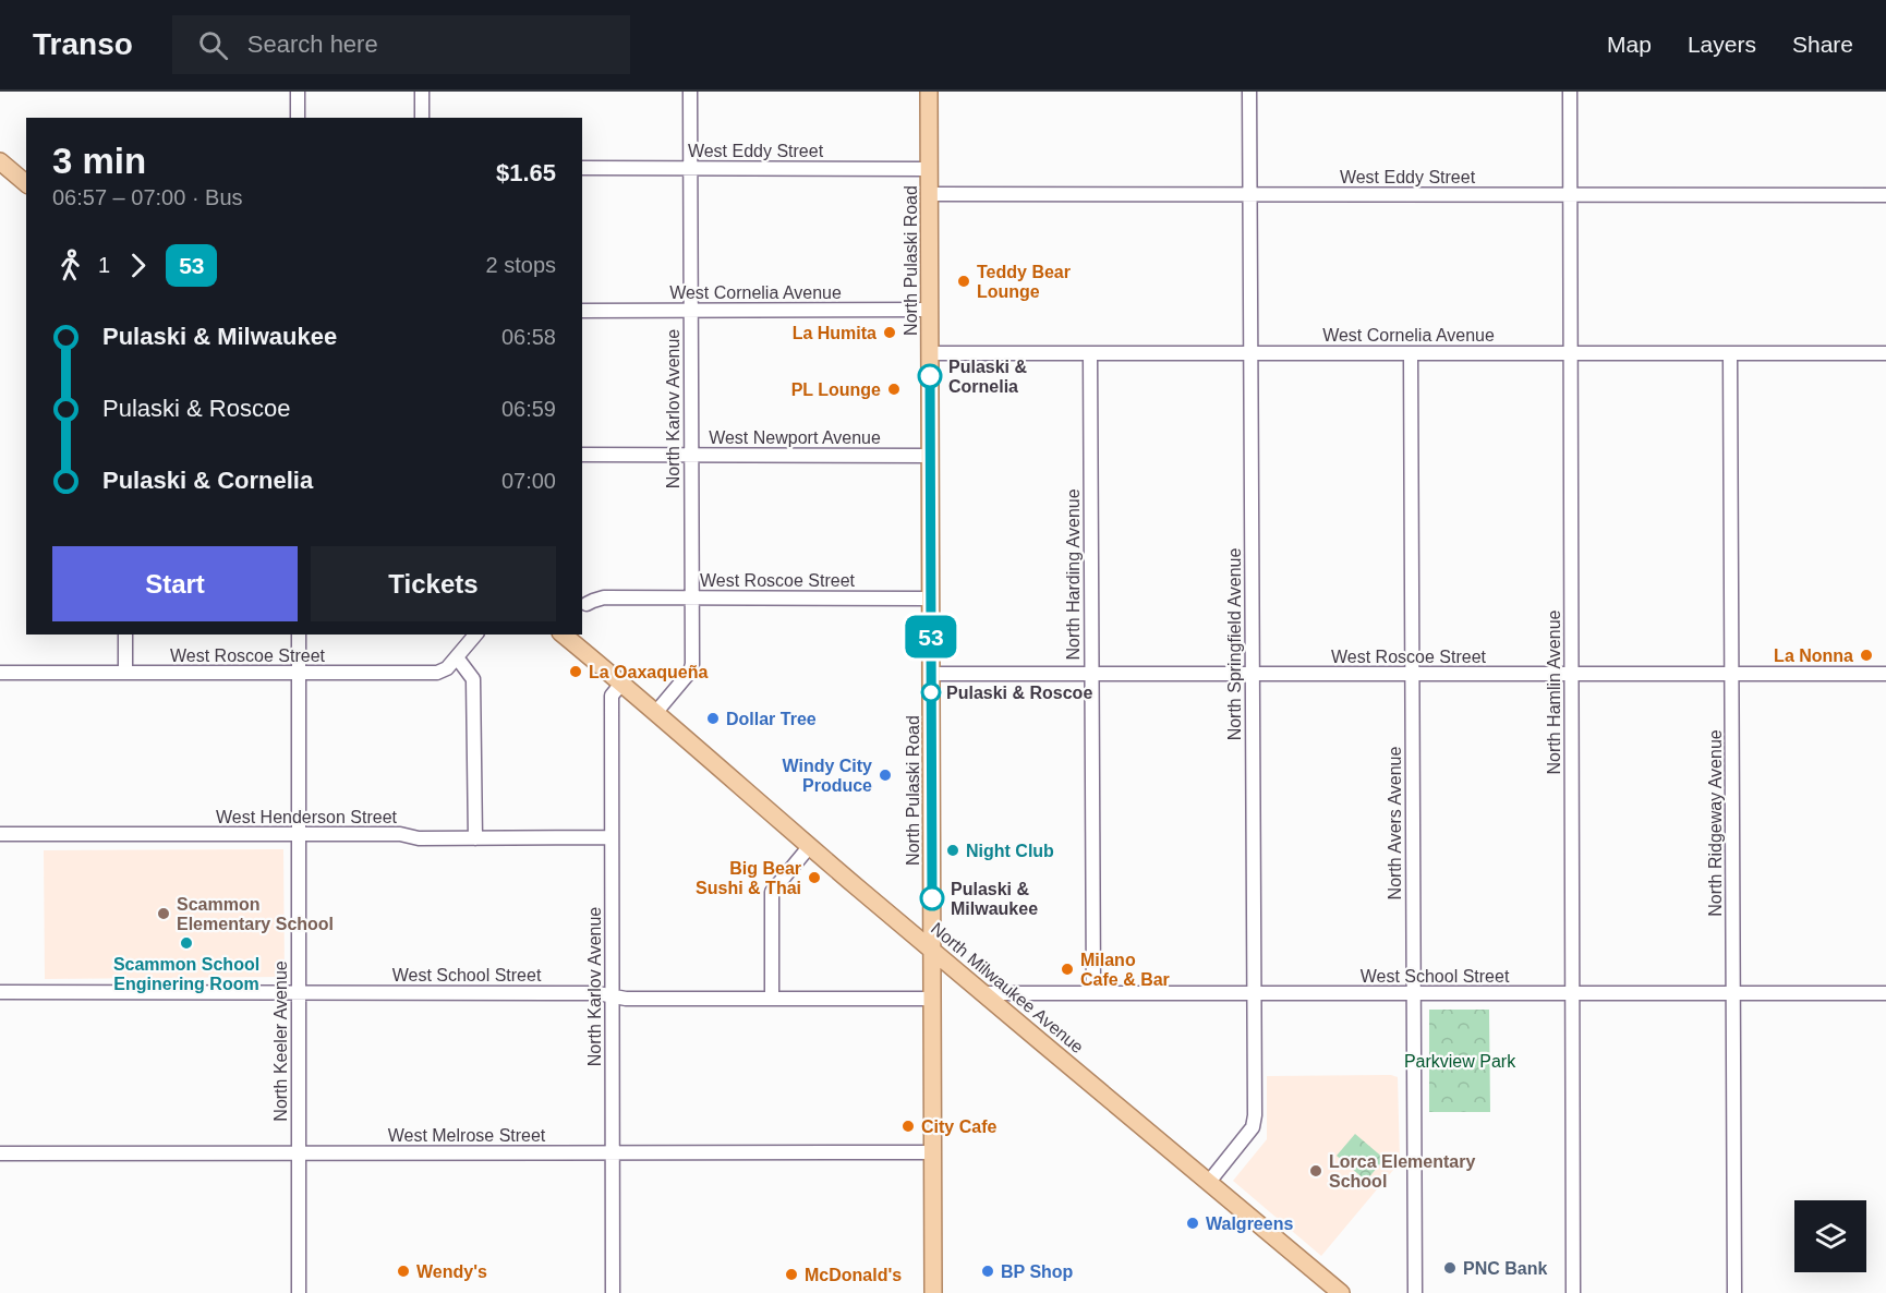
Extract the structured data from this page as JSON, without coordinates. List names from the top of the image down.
{
  "streets": {
    "main road": ["North Pulaski Road", "North Milwaukee Avenue"],
    "street": [
      "West Eddy Street",
      "West Cornelia Avenue",
      "North Karlov Avenue",
      "West Newport Avenue",
      "North Harding Avenue",
      "West Roscoe Street",
      "North Springfield Avenue",
      "North Hamlin Avenue",
      "West Henderson Street",
      "North Avers Avenue",
      "North Ridgeway Avenue",
      "West School Street",
      "North Keeler Avenue",
      "West Melrose Street"
    ]
  },
  "crossings": [
    ["West Eddy Street", "North Pulaski Road"],
    ["West Eddy Street", "North Karlov Avenue"],
    ["West Eddy Street", "North Springfield Avenue"],
    ["West Eddy Street", "North Hamlin Avenue"],
    ["North Pulaski Road", "West Cornelia Avenue"],
    ["North Pulaski Road", "West Newport Avenue"],
    ["North Pulaski Road", "West Roscoe Street"],
    ["North Pulaski Road", "West School Street"],
    ["North Pulaski Road", "North Milwaukee Avenue"],
    ["North Pulaski Road", "West Melrose Street"],
    ["West Cornelia Avenue", "North Karlov Avenue"],
    ["West Cornelia Avenue", "North Harding Avenue"],
    ["West Cornelia Avenue", "North Springfield Avenue"],
    ["West Cornelia Avenue", "North Hamlin Avenue"],
    ["West Cornelia Avenue", "North Avers Avenue"],
    ["West Cornelia Avenue", "North Ridgeway Avenue"],
    ["North Karlov Avenue", "West Newport Avenue"],
    ["North Karlov Avenue", "West Roscoe Street"],
    ["North Karlov Avenue", "West Henderson Street"],
    ["North Karlov Avenue", "West School Street"],
    ["North Karlov Avenue", "North Milwaukee Avenue"],
    ["North Karlov Avenue", "West Melrose Street"],
    ["North Harding Avenue", "West Roscoe Street"],
    ["North Harding Avenue", "West School Street"],
    ["West Roscoe Street", "North Springfield Avenue"],
    ["West Roscoe Street", "North Hamlin Avenue"],
    ["West Roscoe Street", "North Avers Avenue"],
    ["West Roscoe Street", "North Ridgeway Avenue"],
    ["West Roscoe Street", "North Keeler Avenue"],
    ["North Springfield Avenue", "West School Street"],
    ["North Springfield Avenue", "North Milwaukee Avenue"],
    ["North Hamlin Avenue", "West School Street"],
    ["West Henderson Street", "North Keeler Avenue"],
    ["North Avers Avenue", "West School Street"],
    ["North Ridgeway Avenue", "West School Street"],
    ["West School Street", "North Milwaukee Avenue"],
    ["West School Street", "North Keeler Avenue"],
    ["North Keeler Avenue", "West Melrose Street"]
  ],
  "parks": ["Parkview Park"],
  "places": [
    "Teddy Bear Lounge",
    "La Humita",
    "Pulaski & Cornelia",
    "PL Lounge",
    "La Nonna",
    "La Oaxaqueña",
    "Pulaski & Roscoe",
    "Dollar Tree",
    "Windy City Produce",
    "Night Club",
    "Big Bear Sushi & Thai",
    "Pulaski & Milwaukee",
    "Scammon Elementary School",
    "Scammon School Enginering Room",
    "Milano Cafe & Bar",
    "City Cafe",
    "Lorca Elementary School",
    "Walgreens",
    "PNC Bank",
    "Wendy's",
    "BP Shop",
    "McDonald's"
  ],
  "lines": ["bus line 53"],
  "page": {
    "header": "Transo",
    "search": "Search here",
    "nav": ["Map", "Layers", "Share"],
    "on_map": "53",
    "heading": ["3 min", "06:57 – 07:00 · Bus", "$1.65"],
    "legs": ["1", "53", "2 stops"],
    "list": [
      {
        "name": "Pulaski & Milwaukee",
        "value": "06:58"
      },
      {
        "name": "Pulaski & Roscoe",
        "value": "06:59"
      },
      {
        "name": "Pulaski & Cornelia",
        "value": "07:00"
      }
    ],
    "buttons": ["Start", "Tickets"]
  }
}
